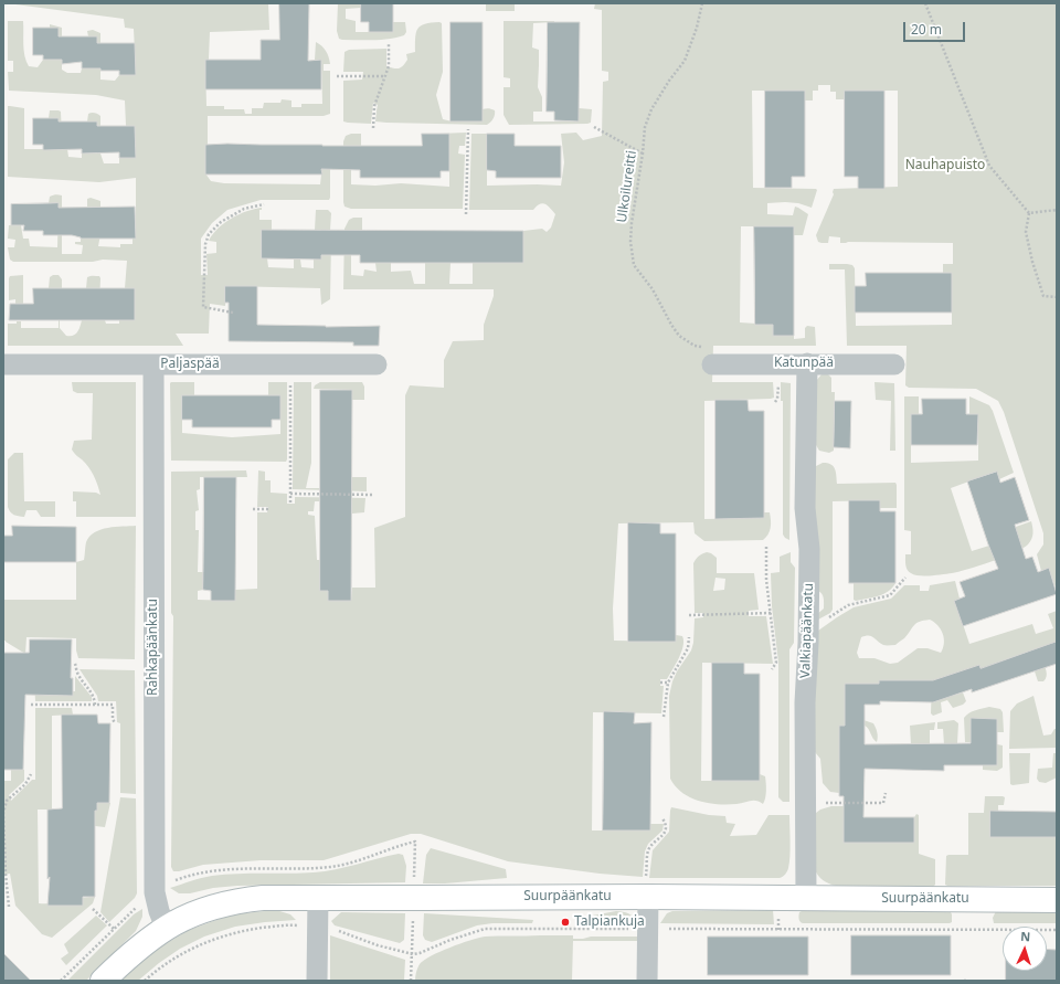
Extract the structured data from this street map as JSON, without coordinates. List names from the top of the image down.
{
  "streets": {
    "street": [
      "Katunpää",
      "Paljaspää",
      "Valkiapäänkatu",
      "Rahkapäänkatu",
      "Suurpäänkatu"
    ],
    "path": ["Ulkoilureitti"]
  },
  "crossings": [
    ["Ulkoilureitti", "Katunpää"],
    ["Katunpää", "Valkiapäänkatu"],
    ["Paljaspää", "Rahkapäänkatu"],
    ["Valkiapäänkatu", "Suurpäänkatu"],
    ["Rahkapäänkatu", "Suurpäänkatu"]
  ],
  "parks": ["Nauhapuisto"],
  "places": ["Talpiankuja"],
  "scale_bar": "20 m",
  "north": "top"
}
